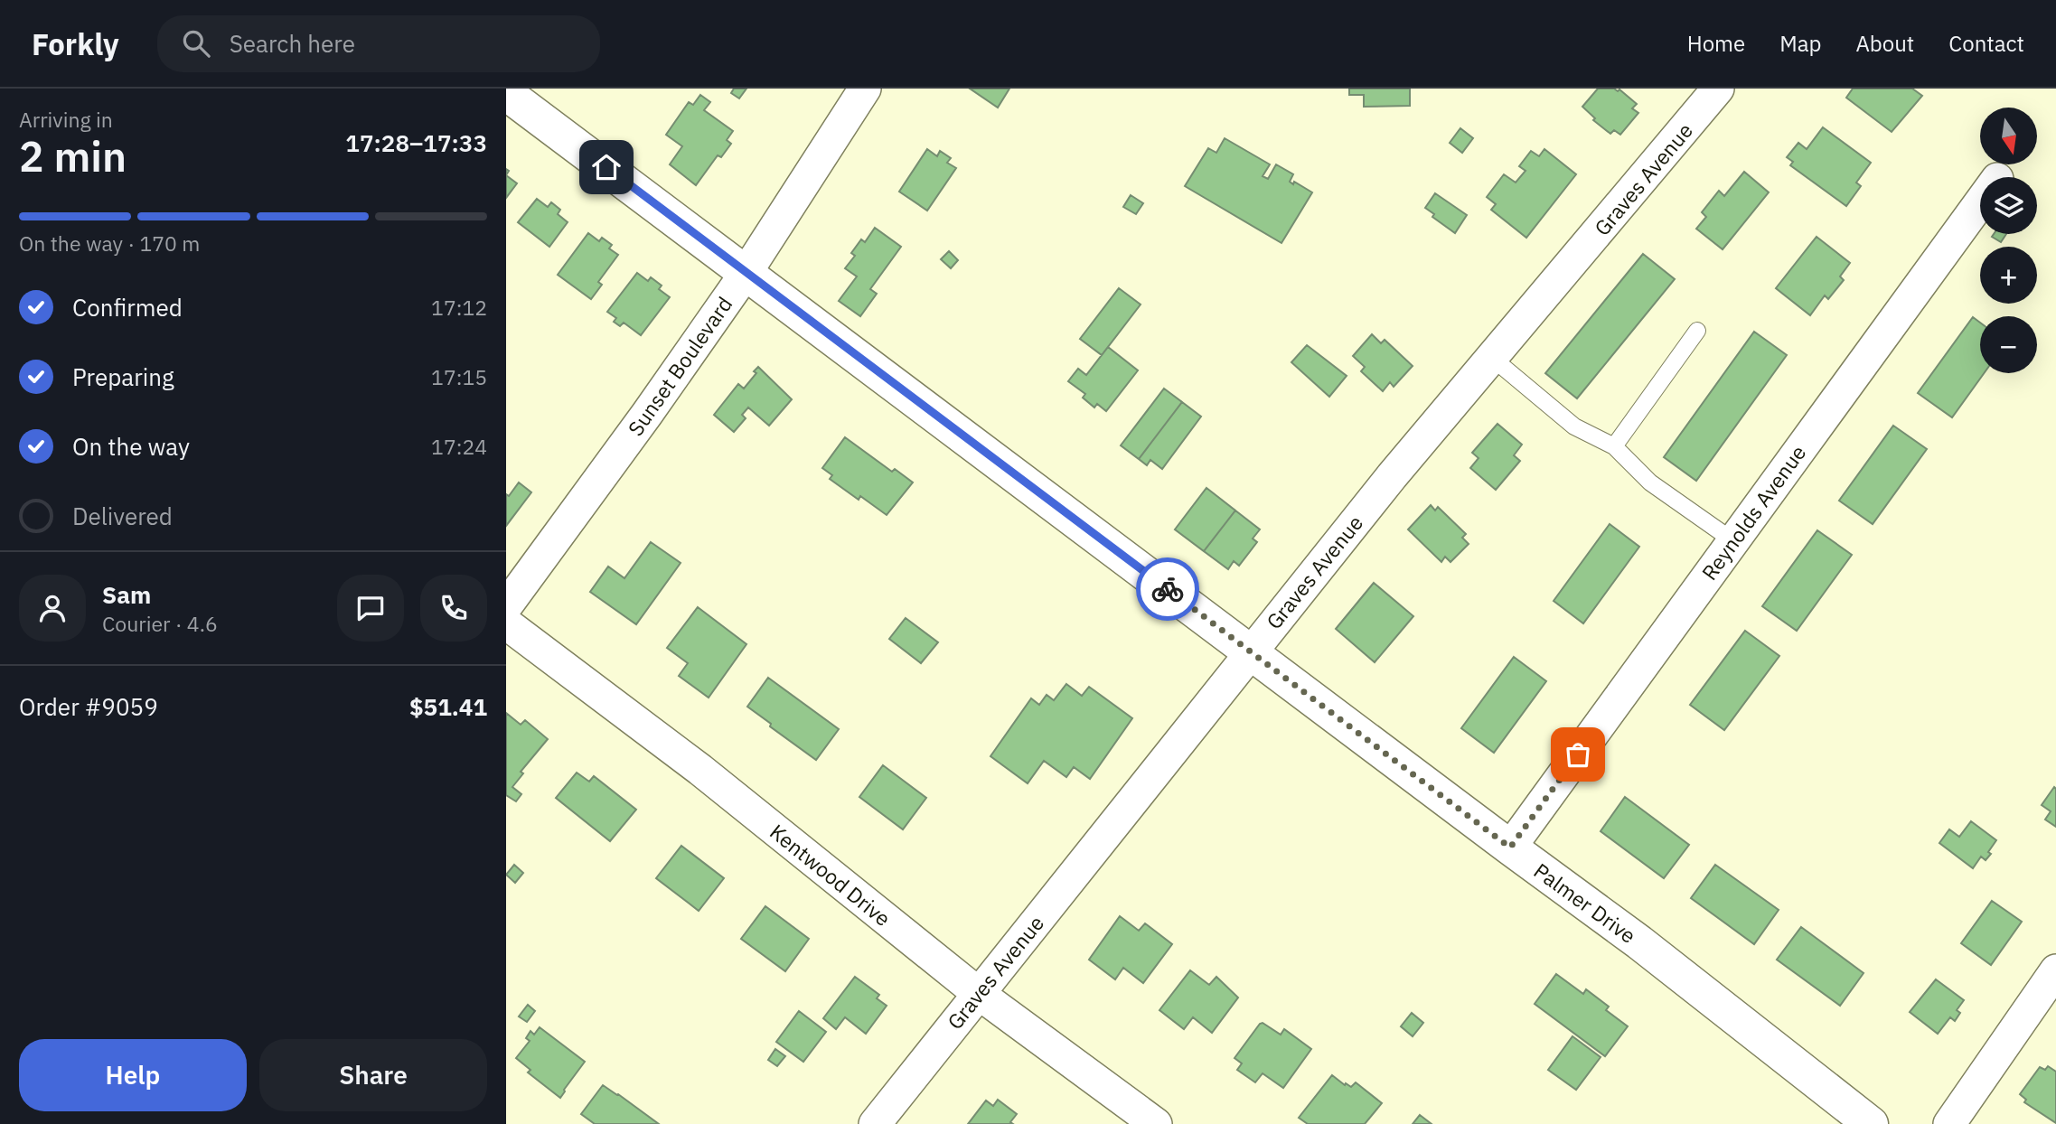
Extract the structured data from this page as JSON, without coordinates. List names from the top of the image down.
{
  "streets": {
    "street": [
      "Graves Avenue",
      "Sunset Boulevard",
      "Reynolds Avenue",
      "Kentwood Drive",
      "Palmer Drive"
    ]
  },
  "crossings": [
    ["Graves Avenue", "Kentwood Drive"],
    ["Graves Avenue", "Palmer Drive"],
    ["Sunset Boulevard", "Palmer Drive"],
    ["Reynolds Avenue", "Palmer Drive"]
  ],
  "north": "bottom",
  "page": {
    "header": "Forkly",
    "search": "Search here",
    "nav": [
      "Home",
      "Map",
      "About",
      "Contact"
    ],
    "heading": ["2 min", "Arriving in", "17:28–17:33"],
    "panel": [
      "Sam",
      "Courier · 4.6",
      "Order #9059",
      "$51.41"
    ],
    "map_buttons": ["+", "−"],
    "bar": "On the way · 170 m",
    "list": [
      ["Confirmed", "17:12"],
      ["Preparing", "17:15"],
      ["On the way", "17:24"],
      "Delivered"
    ],
    "buttons": ["Help", "Share"]
  }
}
